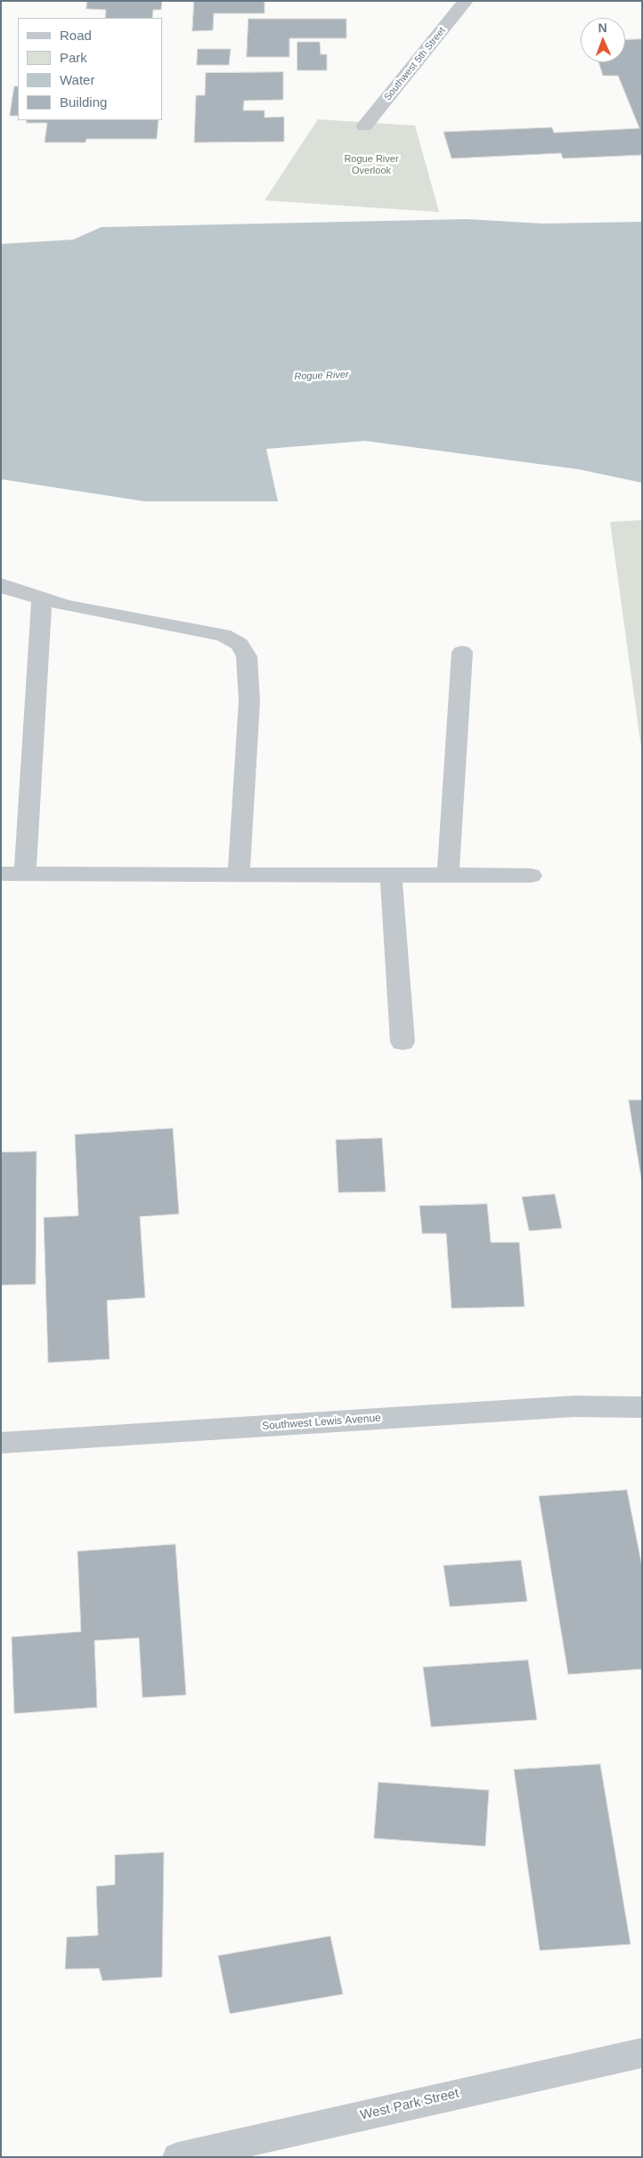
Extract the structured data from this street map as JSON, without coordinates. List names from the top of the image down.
{
  "streets": {
    "street": ["Southwest 5th Street", "Southwest Lewis Avenue", "West Park Street"]
  },
  "water": ["Rogue River"],
  "parks": ["Rogue River Overlook"],
  "legend": [
    "Road",
    "Park",
    "Water",
    "Building"
  ],
  "north": "top"
}
